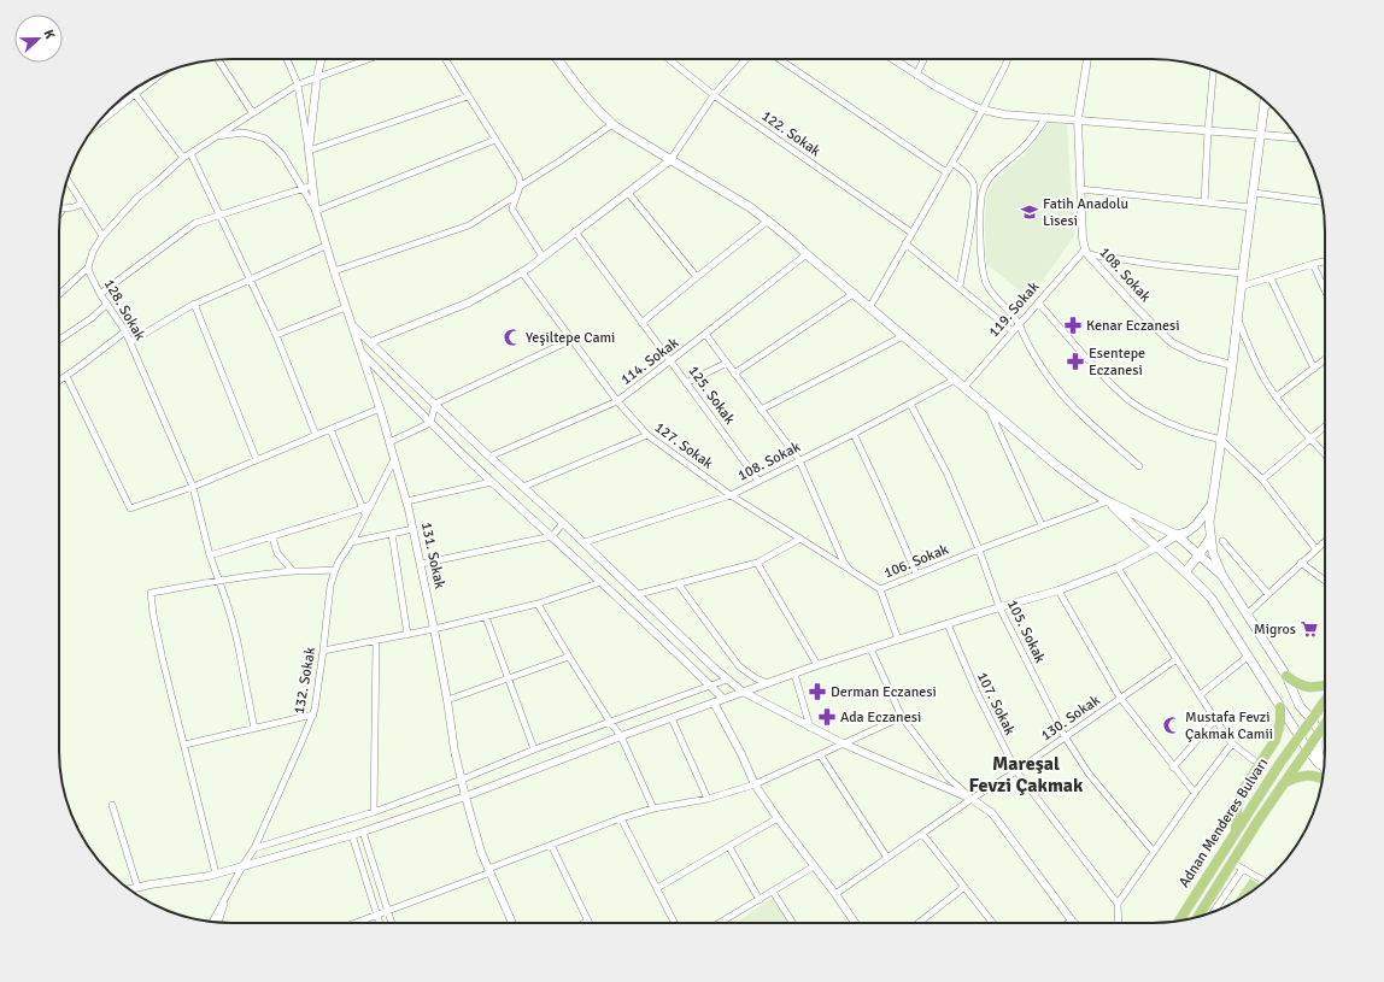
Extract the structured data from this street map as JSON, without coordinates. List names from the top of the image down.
{
  "streets": {
    "main road": ["Adnan Menderes Bulvarı"],
    "street": [
      "122. Sokak",
      "108. Sokak",
      "128. Sokak",
      "119. Sokak",
      "114. Sokak",
      "125. Sokak",
      "127. Sokak",
      "131. Sokak",
      "106. Sokak",
      "105. Sokak",
      "132. Sokak",
      "107. Sokak",
      "130. Sokak"
    ]
  },
  "crossings": [
    ["108. Sokak", "119. Sokak"],
    ["108. Sokak", "125. Sokak"],
    ["108. Sokak", "127. Sokak"],
    ["108. Sokak", "106. Sokak"],
    ["108. Sokak", "105. Sokak"],
    ["128. Sokak", "131. Sokak"],
    ["114. Sokak", "125. Sokak"],
    ["114. Sokak", "127. Sokak"],
    ["114. Sokak", "106. Sokak"],
    ["127. Sokak", "106. Sokak"],
    ["131. Sokak", "132. Sokak"],
    ["106. Sokak", "105. Sokak"],
    ["105. Sokak", "130. Sokak"],
    ["107. Sokak", "130. Sokak"]
  ],
  "districts": ["Mareşal Fevzi Çakmak"],
  "places": {
    "school or university": ["Fatih Anadolu Lisesi"],
    "pharmacy": [
      "Kenar Eczanesi",
      "Esentepe Eczanesi",
      "Derman Eczanesi",
      "Ada Eczanesi"
    ],
    "mosque": ["Yeşiltepe Cami", "Mustafa Fevzi Çakmak Camii"],
    "supermarket": ["Migros"]
  },
  "north": "right"
}
